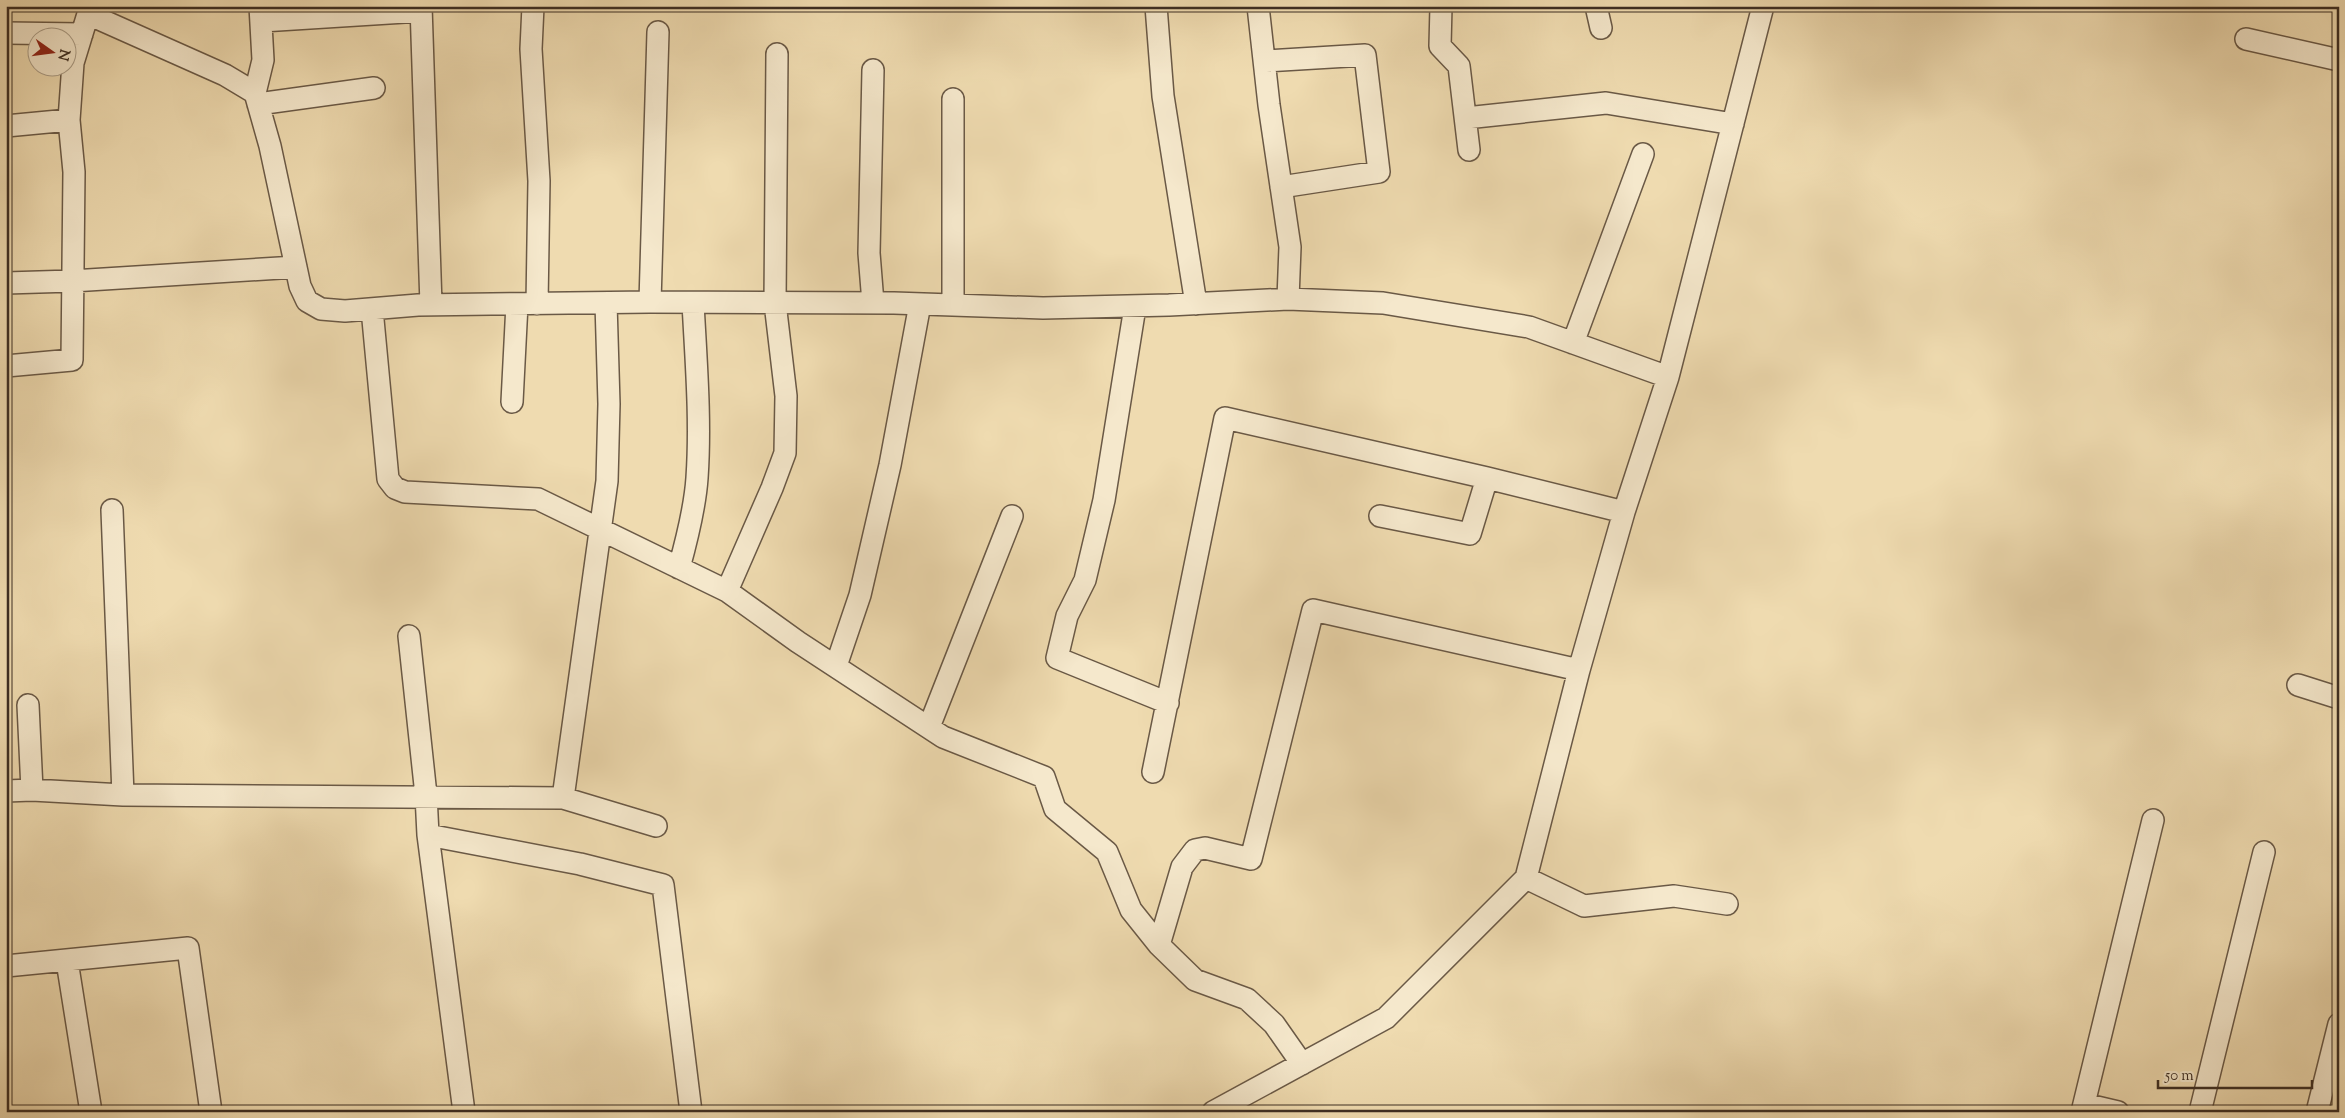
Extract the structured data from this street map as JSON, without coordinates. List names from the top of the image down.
{
  "scale_bar": "50 m",
  "north": "right"
}
